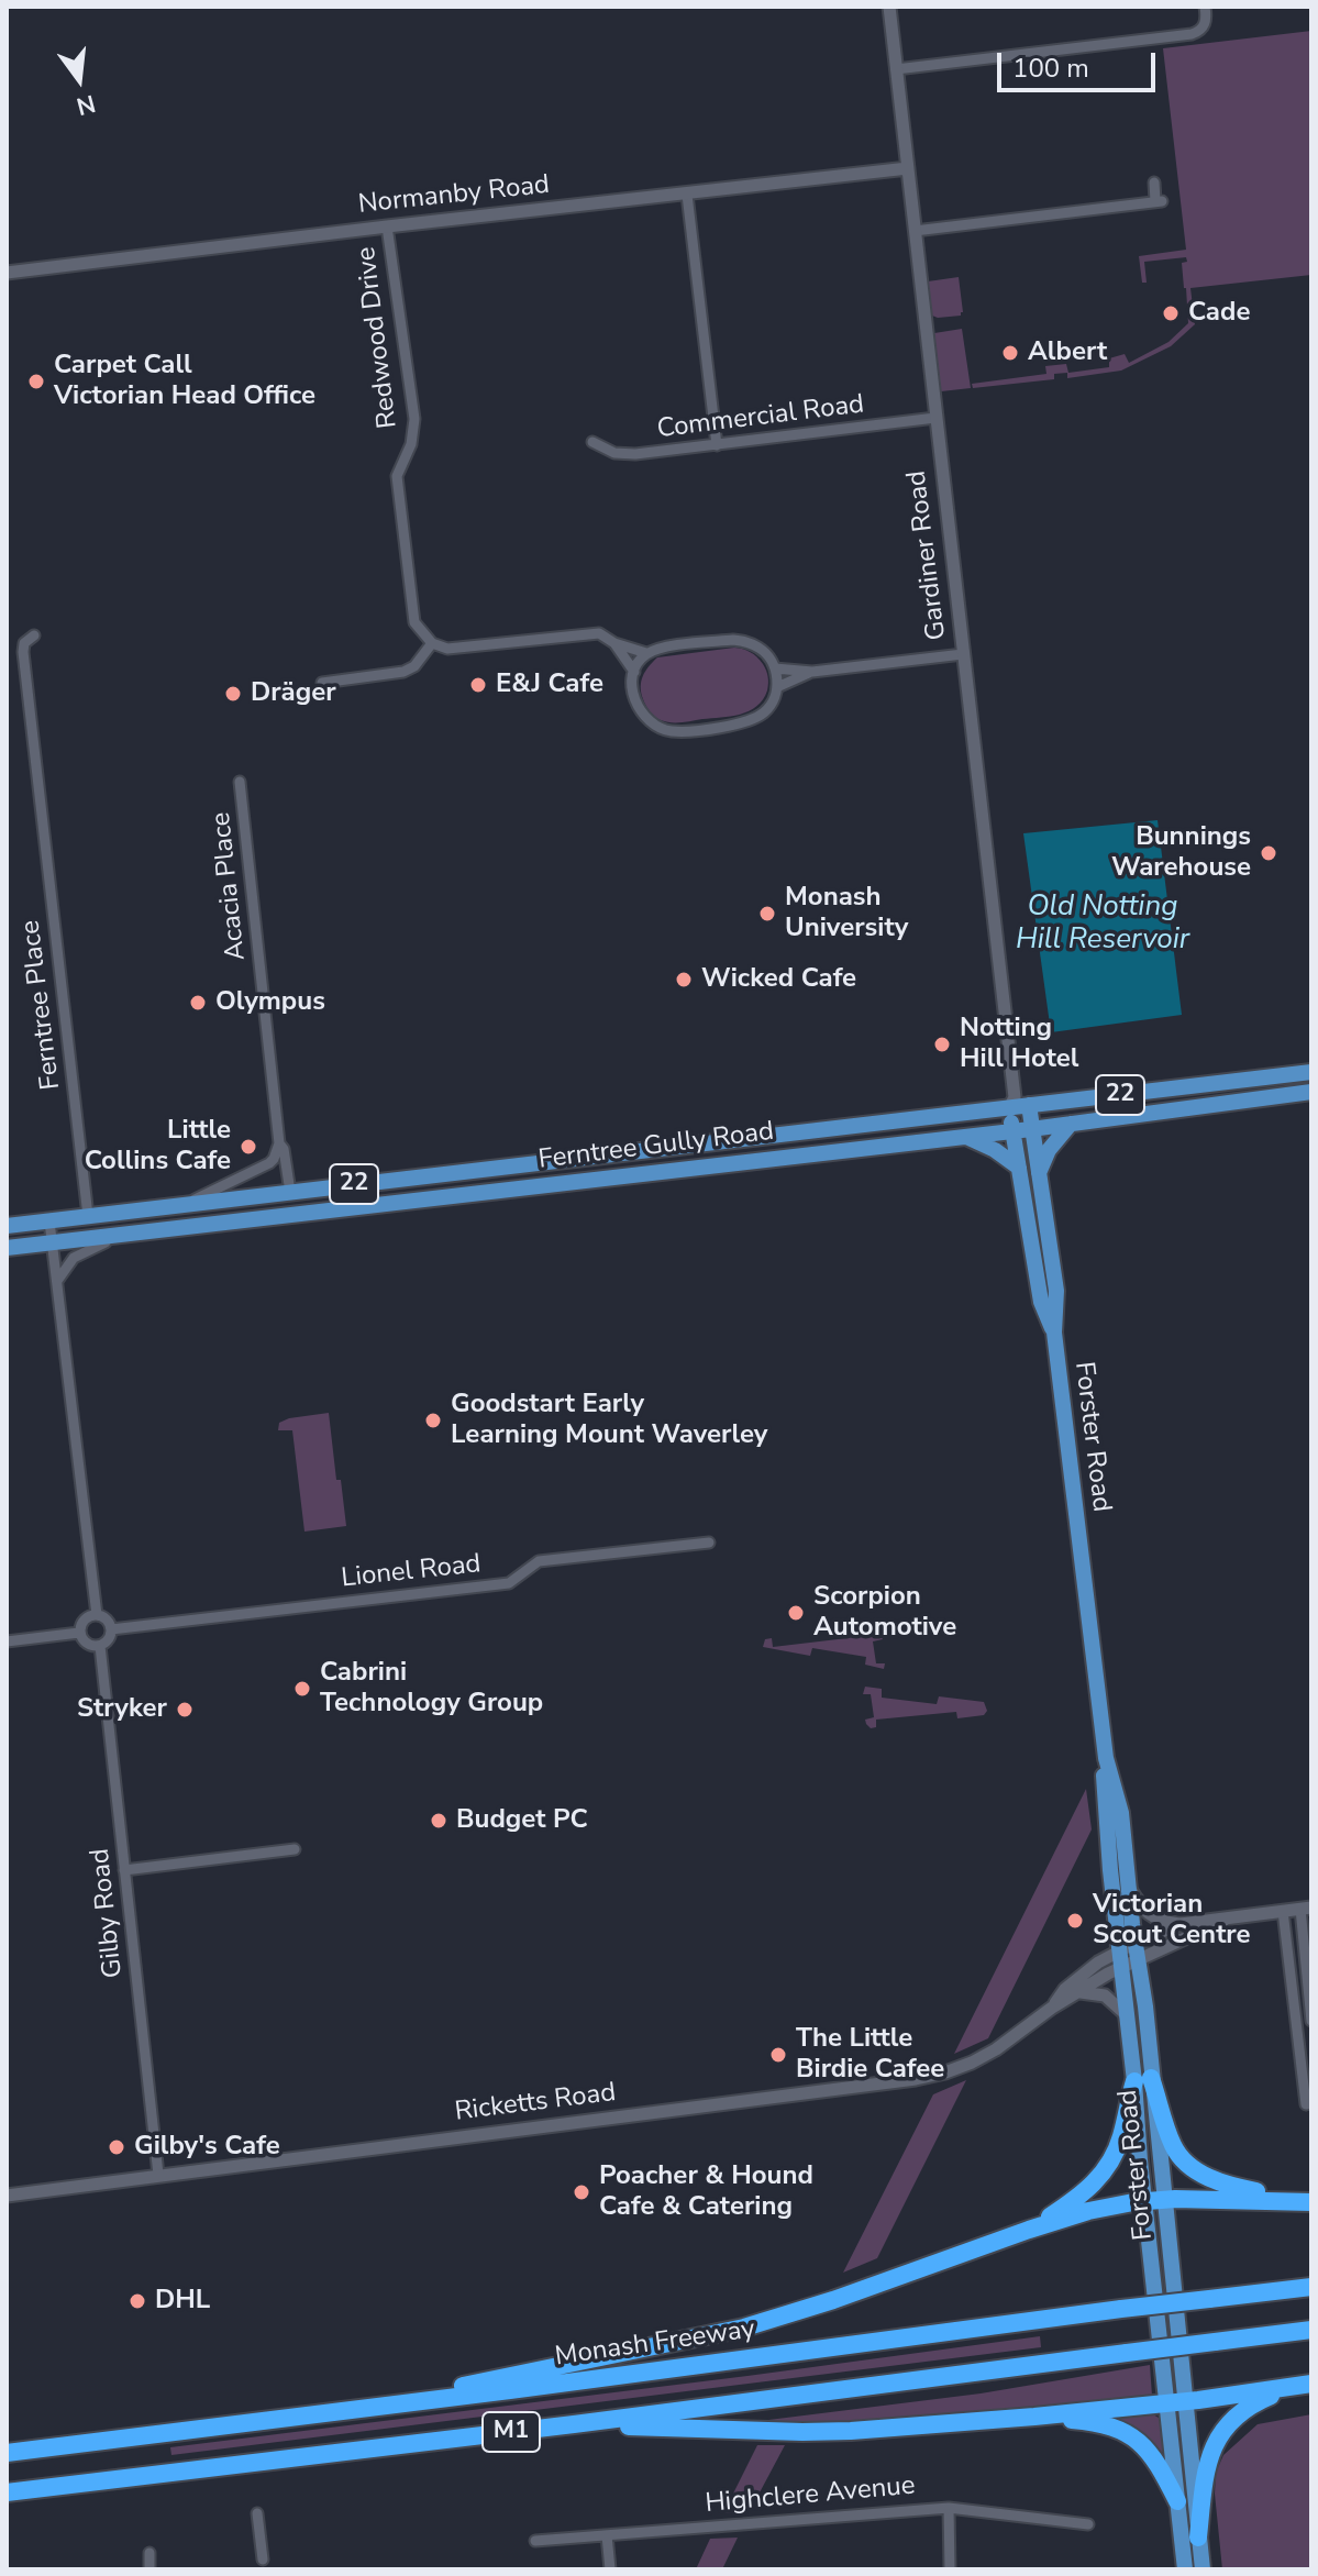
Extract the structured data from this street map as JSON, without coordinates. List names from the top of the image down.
{
  "streets": {
    "highway": ["Monash Freeway", "M1"],
    "main road": ["22", "Ferntree Gully Road", "Forster Road"],
    "street": [
      "Normanby Road",
      "Redwood Drive",
      "Commercial Road",
      "Gardiner Road",
      "Acacia Place",
      "Ferntree Place",
      "Lionel Road",
      "Gilby Road",
      "Ricketts Road",
      "Highclere Avenue"
    ]
  },
  "crossings": [
    ["Normanby Road", "Redwood Drive"],
    ["Normanby Road", "Gardiner Road"],
    ["Commercial Road", "Gardiner Road"],
    ["Gardiner Road", "Ferntree Gully Road"],
    ["Gardiner Road", "Forster Road"],
    ["Acacia Place", "Ferntree Gully Road"],
    ["Ferntree Place", "Ferntree Gully Road"],
    ["Ferntree Gully Road", "Forster Road"],
    ["Forster Road", "Ricketts Road"],
    ["Lionel Road", "Gilby Road"],
    ["Gilby Road", "Ricketts Road"]
  ],
  "water": ["Old Notting Hill Reservoir"],
  "places": [
    "Cade",
    "Albert",
    "Carpet Call Victorian Head Office",
    "E&J Cafe",
    "Dräger",
    "Bunnings Warehouse",
    "Monash University",
    "Wicked Cafe",
    "Olympus",
    "Notting Hill Hotel",
    "Little Collins Cafe",
    "Goodstart Early Learning Mount Waverley",
    "Scorpion Automotive",
    "Cabrini Technology Group",
    "Stryker",
    "Budget PC",
    "Victorian Scout Centre",
    "The Little Birdie Cafee",
    "Gilby's Cafe",
    "Poacher & Hound Cafe & Catering",
    "DHL"
  ],
  "scale_bar": "100 m",
  "north": "bottom"
}
